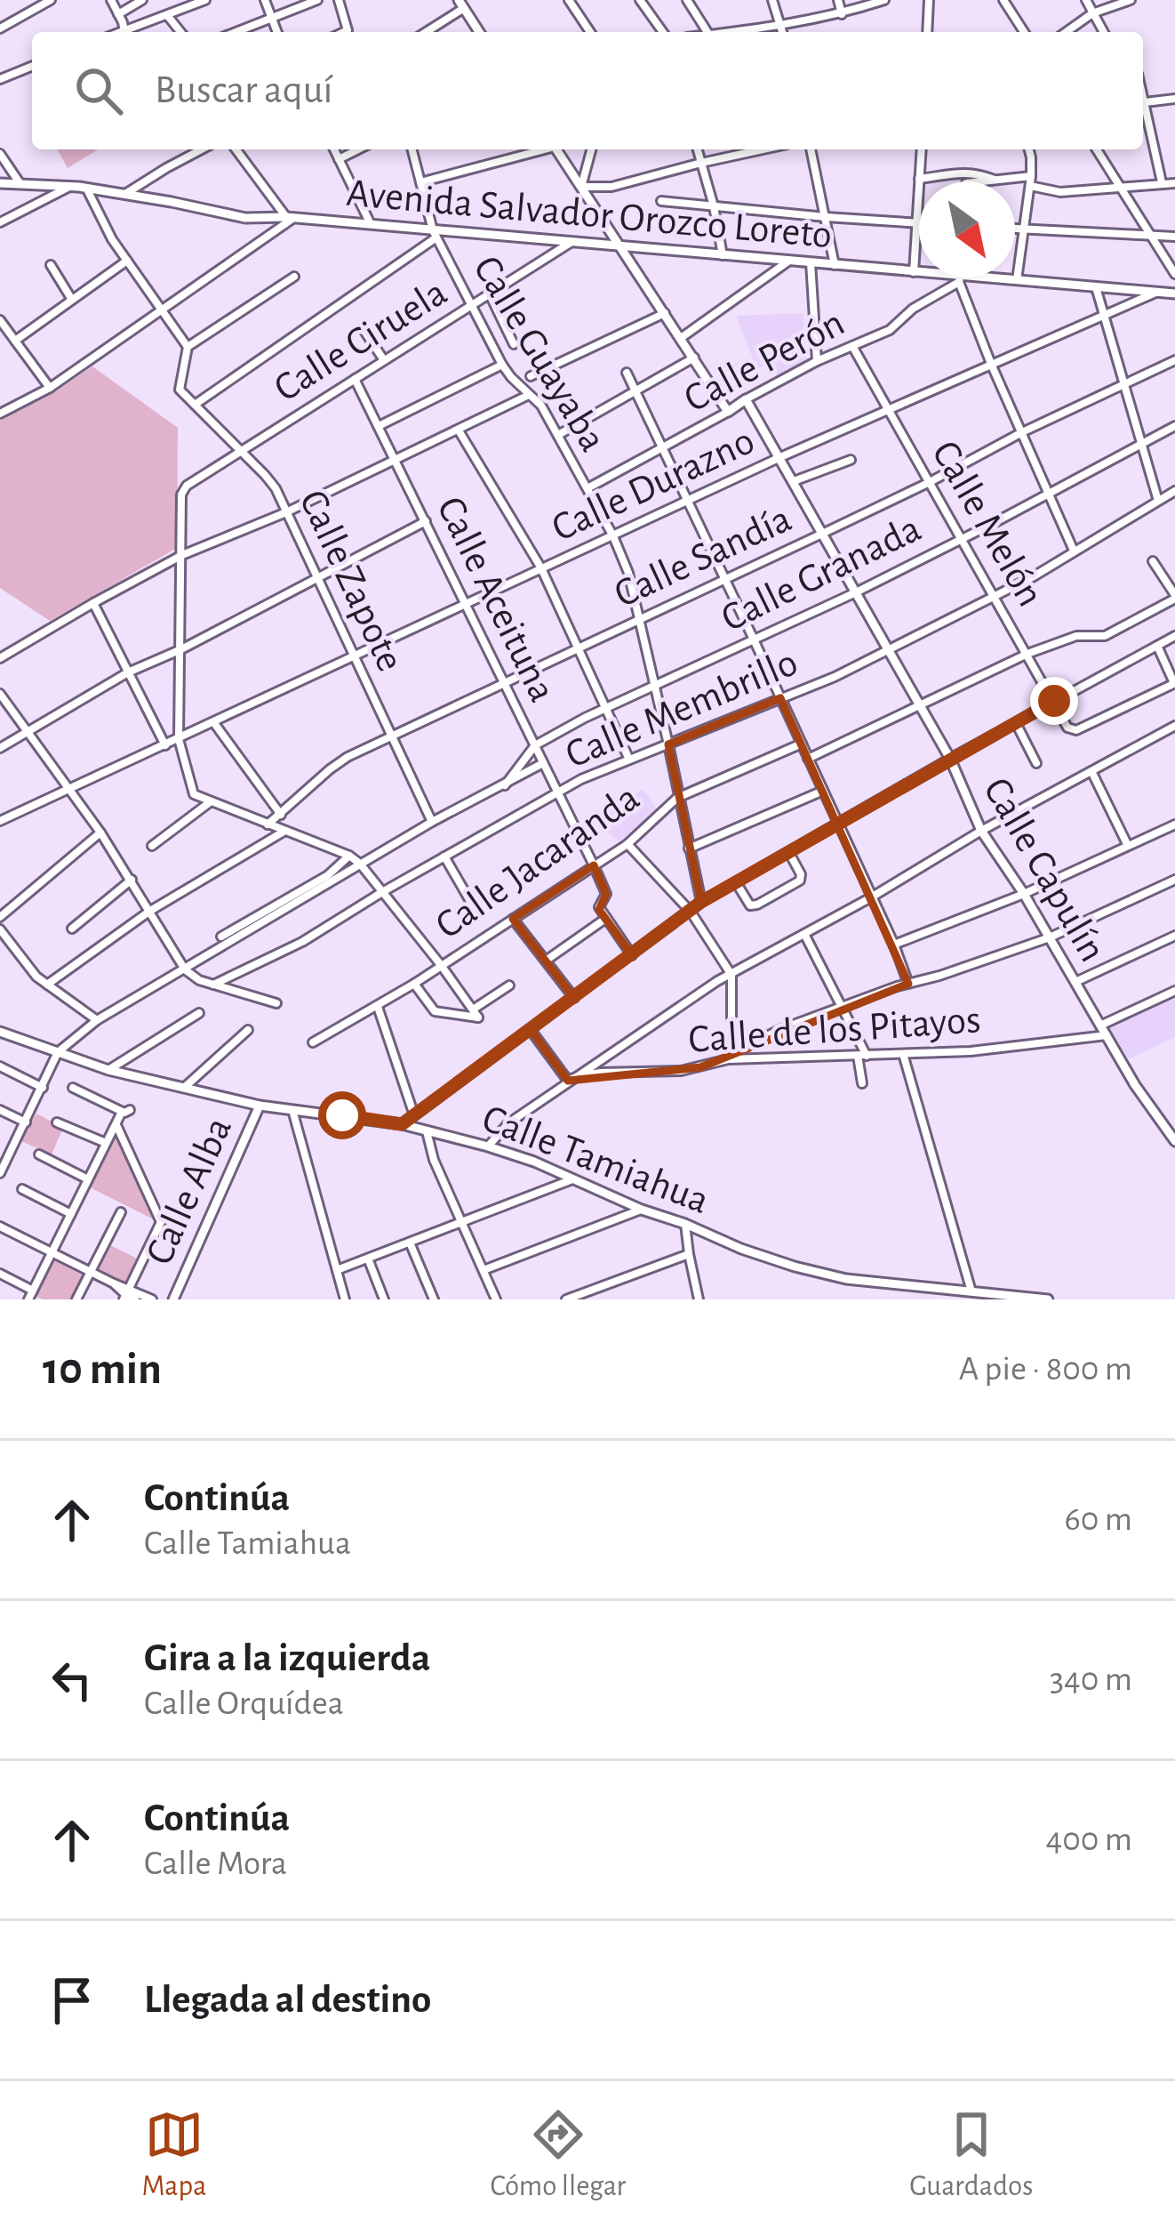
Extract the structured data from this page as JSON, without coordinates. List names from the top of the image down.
{
  "streets": {
    "street": [
      "Avenida Salvador Orozco Loreto",
      "Calle Ciruela",
      "Calle Guayaba",
      "Calle Perón",
      "Calle Durazno",
      "Calle Melón",
      "Calle Sandía",
      "Calle Granada",
      "Calle Zapote",
      "Calle Aceituna",
      "Calle Membrillo",
      "Calle Jacaranda",
      "Calle Capulín",
      "Calle de los Pitayos",
      "Calle Tamiahua",
      "Calle Alba"
    ]
  },
  "crossings": [
    ["Avenida Salvador Orozco Loreto", "Calle Ciruela"],
    ["Avenida Salvador Orozco Loreto", "Calle Guayaba"],
    ["Avenida Salvador Orozco Loreto", "Calle Perón"],
    ["Avenida Salvador Orozco Loreto", "Calle Durazno"],
    ["Calle Ciruela", "Calle Guayaba"],
    ["Calle Ciruela", "Calle Zapote"],
    ["Calle Ciruela", "Calle Aceituna"],
    ["Calle Guayaba", "Calle Perón"],
    ["Calle Guayaba", "Calle Durazno"],
    ["Calle Guayaba", "Calle Sandía"],
    ["Calle Guayaba", "Calle Granada"],
    ["Calle Guayaba", "Calle Membrillo"],
    ["Calle Guayaba", "Calle Jacaranda"],
    ["Calle Perón", "Calle Melón"],
    ["Calle Perón", "Calle Capulín"],
    ["Calle Durazno", "Calle Melón"],
    ["Calle Durazno", "Calle Zapote"],
    ["Calle Durazno", "Calle Aceituna"],
    ["Calle Durazno", "Calle Capulín"],
    ["Calle Melón", "Calle Sandía"],
    ["Calle Melón", "Calle Granada"],
    ["Calle Melón", "Calle Membrillo"],
    ["Calle Sandía", "Calle Zapote"],
    ["Calle Sandía", "Calle Aceituna"],
    ["Calle Sandía", "Calle Capulín"],
    ["Calle Granada", "Calle Zapote"],
    ["Calle Granada", "Calle Aceituna"],
    ["Calle Granada", "Calle Capulín"],
    ["Calle Granada", "Calle Tamiahua"],
    ["Calle Aceituna", "Calle Membrillo"],
    ["Calle Aceituna", "Calle Jacaranda"],
    ["Calle Membrillo", "Calle Capulín"],
    ["Calle Capulín", "Calle de los Pitayos"],
    ["Calle Tamiahua", "Calle Alba"]
  ],
  "north": "bottom right",
  "page": {
    "search": "Buscar aquí",
    "heading": ["10 min", "A pie · 800 m"],
    "list": [
      ["Continúa", "Calle Tamiahua", "60 m"],
      ["Gira a la izquierda", "Calle Orquídea", "340 m"],
      ["Continúa", "Calle Mora", "400 m"],
      "Llegada al destino"
    ],
    "nav": ["Mapa", "Cómo llegar", "Guardados"]
  }
}
